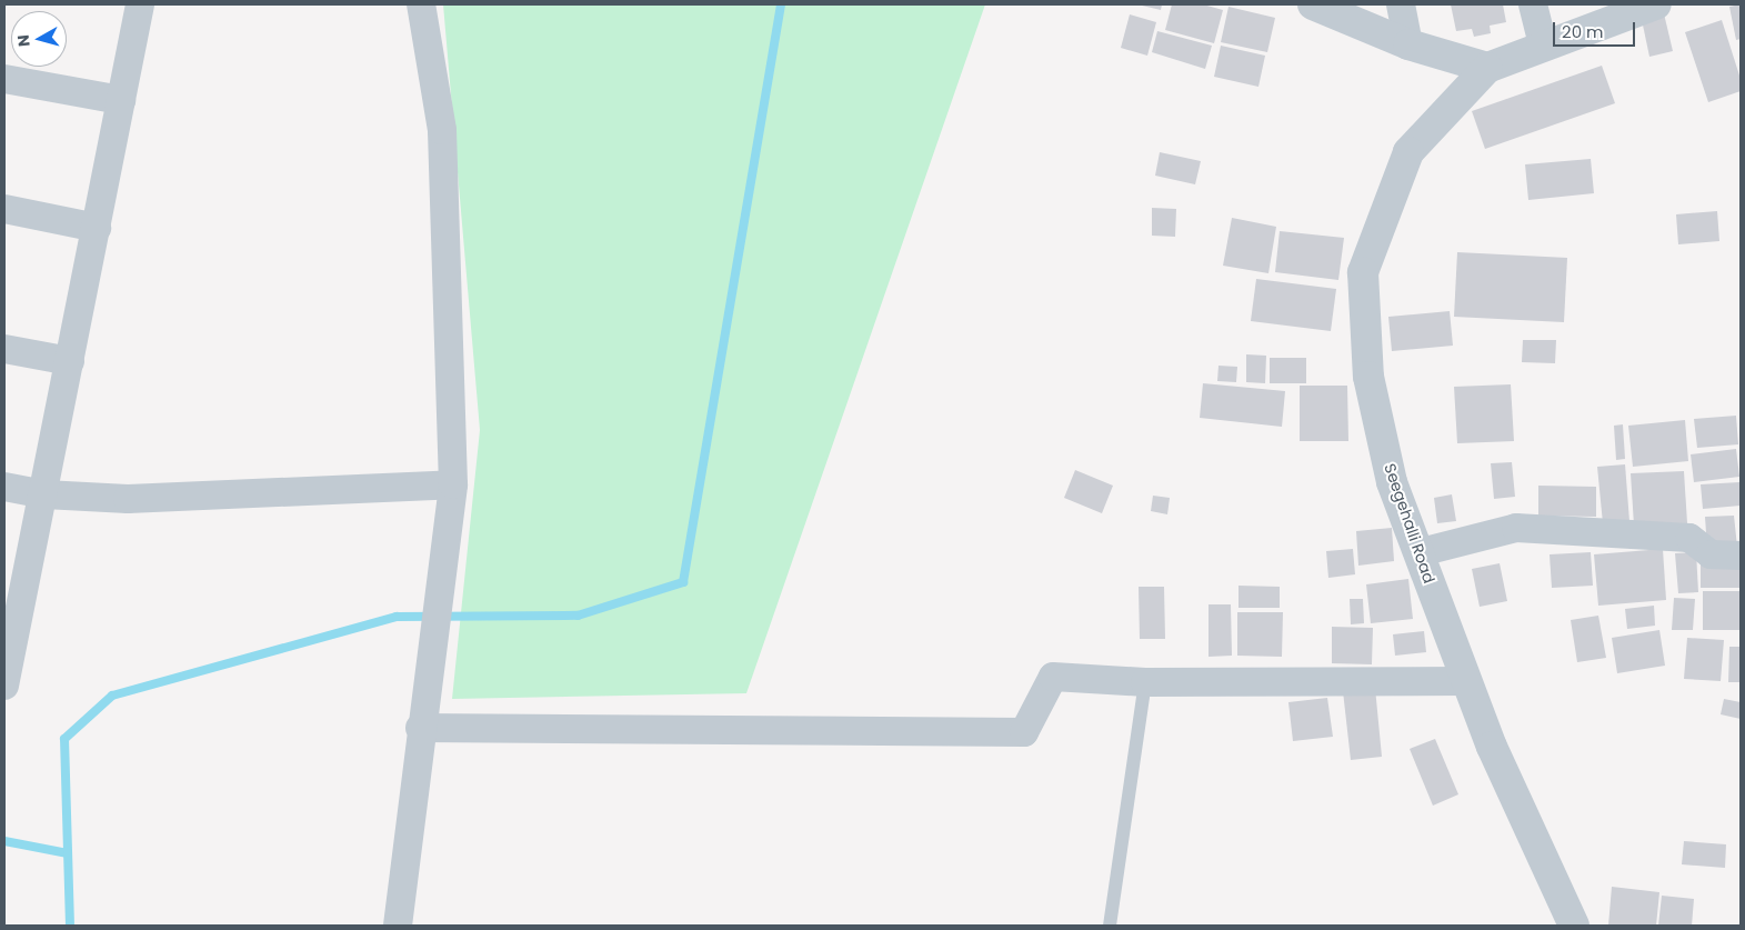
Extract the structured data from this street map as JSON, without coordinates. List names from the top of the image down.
{
  "streets": {
    "street": ["Seegehalli Road"]
  },
  "scale_bar": "20 m",
  "north": "left"
}
